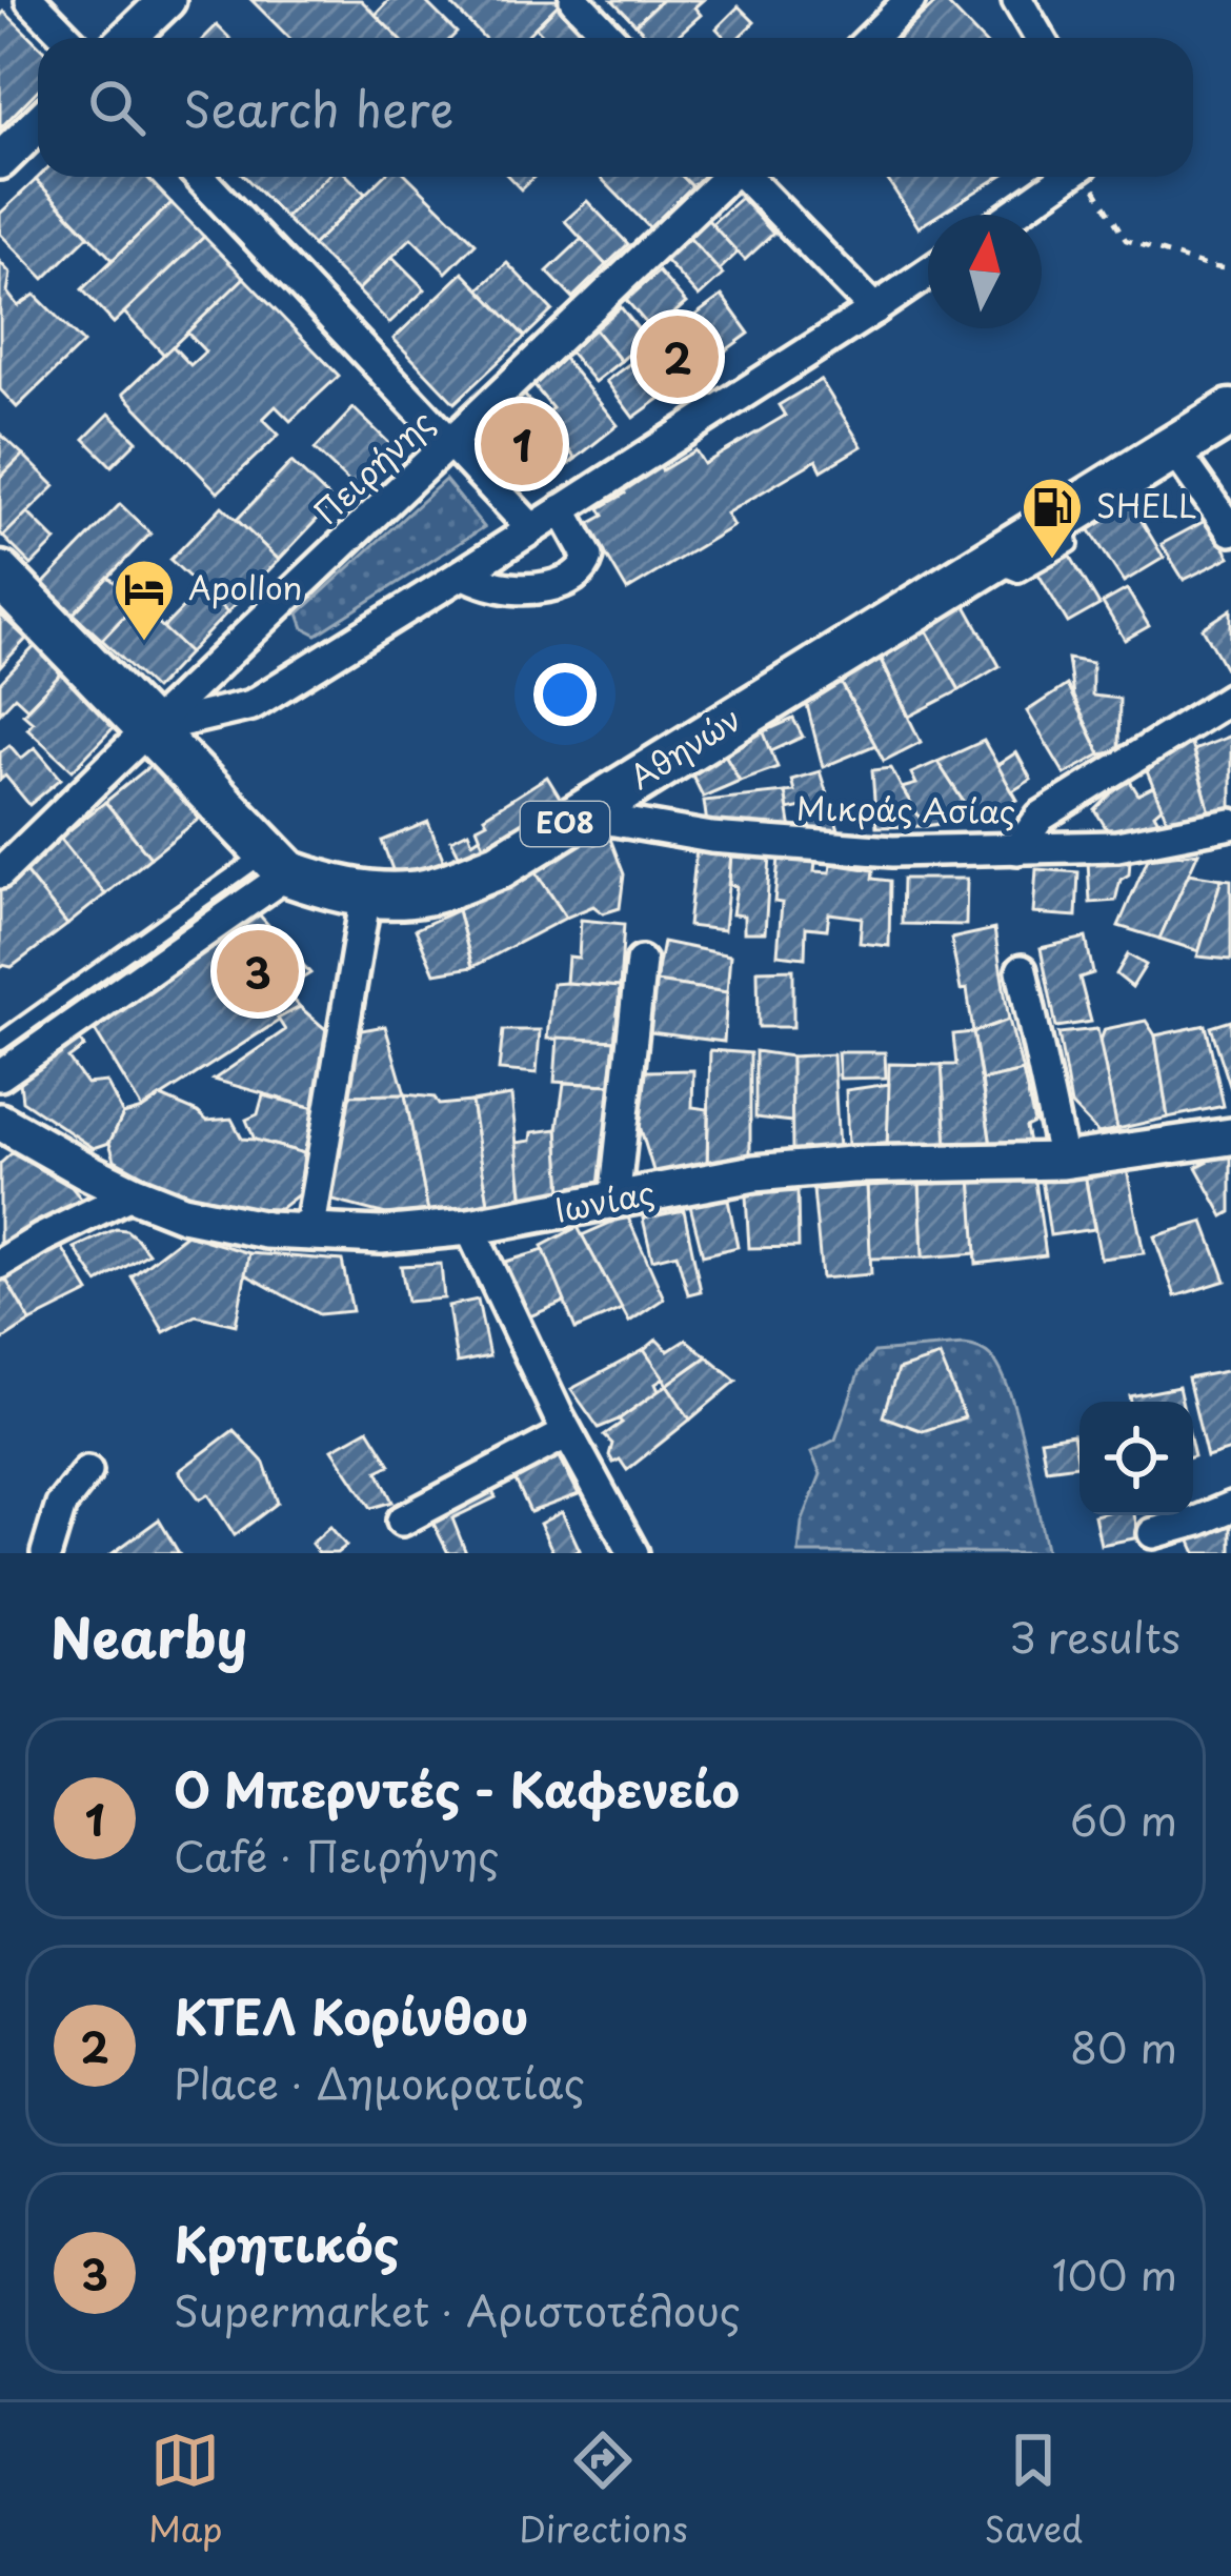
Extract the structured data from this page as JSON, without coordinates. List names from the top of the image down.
{
  "streets": {
    "main road": ["Αθηνών", "ΕΟ8"],
    "street": ["Πειρήνης", "Μικράς Ασίας", "Ιωνίας"]
  },
  "crossings": [
    ["Πειρήνης", "Αθηνών"],
    ["Πειρήνης", "ΕΟ8"],
    ["Αθηνών", "Μικράς Ασίας"],
    ["Αθηνών", "ΕΟ8"]
  ],
  "places": {
    "fuel station": ["SHELL"],
    "hotel": ["Apollon"]
  },
  "north": "top",
  "page": {
    "search": "Search here",
    "pins": ["2", "1", "3"],
    "heading": ["Nearby", "3 results"],
    "list": [
      {
        "mark": "1",
        "name": "Ο Μπερντές - Καφενείο",
        "note": "Café · Πειρήνης",
        "value": "60 m"
      },
      {
        "mark": "2",
        "name": "ΚΤΕΛ Κορίνθου",
        "note": "Place · Δημοκρατίας",
        "value": "80 m"
      },
      {
        "mark": "3",
        "name": "Κρητικός",
        "note": "Supermarket · Αριστοτέλους",
        "value": "100 m"
      }
    ],
    "nav": ["Map", "Directions", "Saved"]
  }
}
